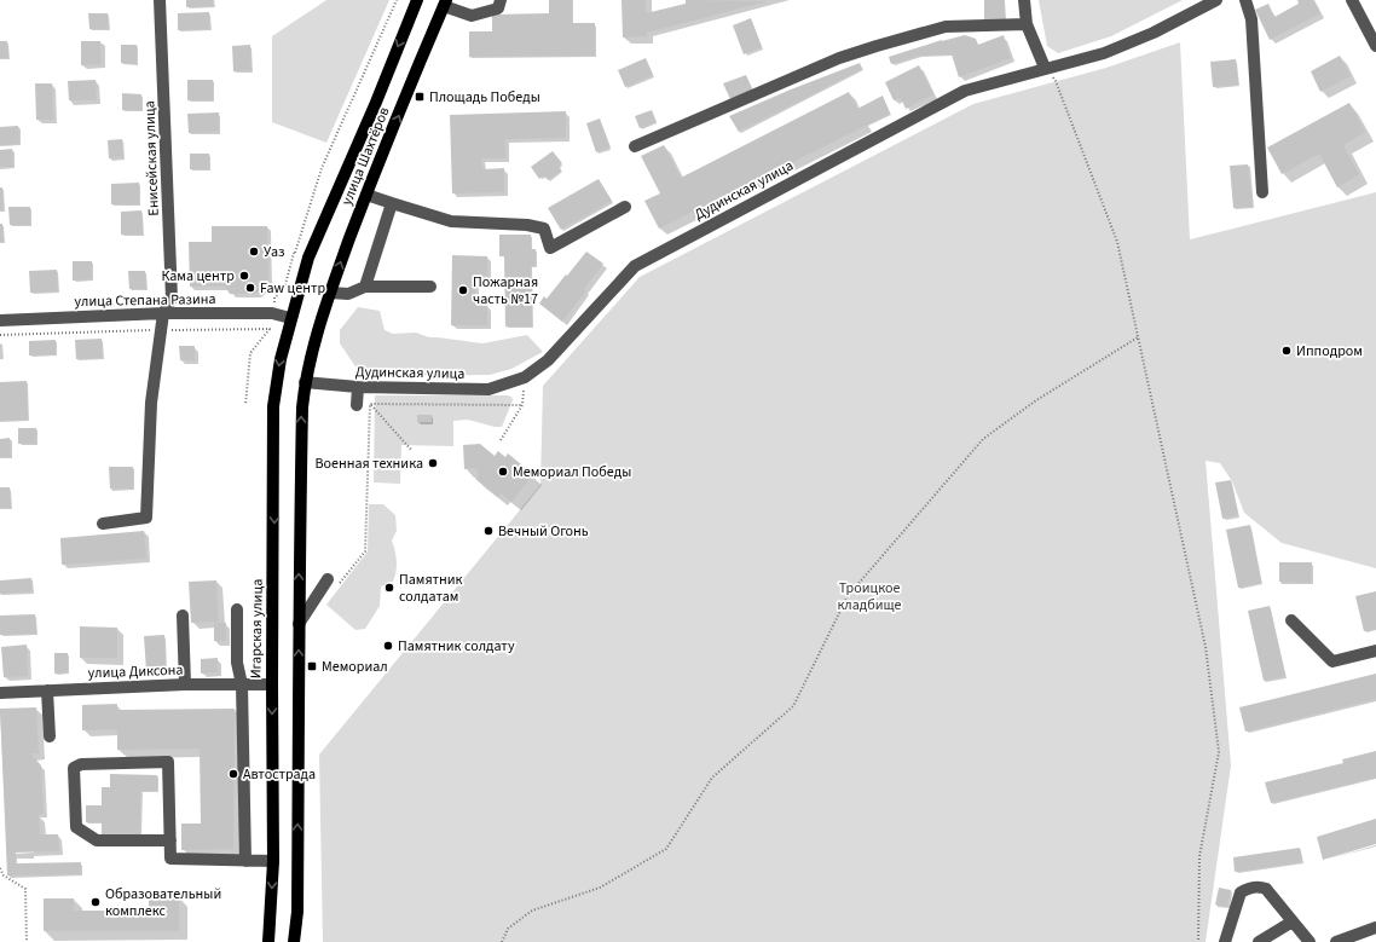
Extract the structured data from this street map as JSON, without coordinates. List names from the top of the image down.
{
  "streets": {
    "main road": ["улица Шахтёров", "Игарская улица"],
    "street": [
      "Енисейская улица",
      "Дудинская улица",
      "улица Степана Разина",
      "улица Диксона"
    ]
  },
  "crossings": [
    ["улица Шахтёров", "Дудинская улица"],
    ["улица Шахтёров", "улица Степана Разина"],
    ["улица Шахтёров", "Игарская улица"],
    ["Енисейская улица", "улица Степана Разина"],
    ["улица Степана Разина", "Игарская улица"],
    ["Игарская улица", "улица Диксона"]
  ],
  "parks": ["Троицкое кладбище"],
  "places": {
    "transit": ["Площадь Победы", "Мемориал"],
    "other": [
      "Уаз",
      "Кама центр",
      "Faw центр",
      "Пожарная часть №17",
      "Ипподром",
      "Военная техника",
      "Мемориал Победы",
      "Вечный Огонь",
      "Памятник солдатам",
      "Памятник солдату",
      "Автострада",
      "Образовательный комплекс"
    ]
  }
}
